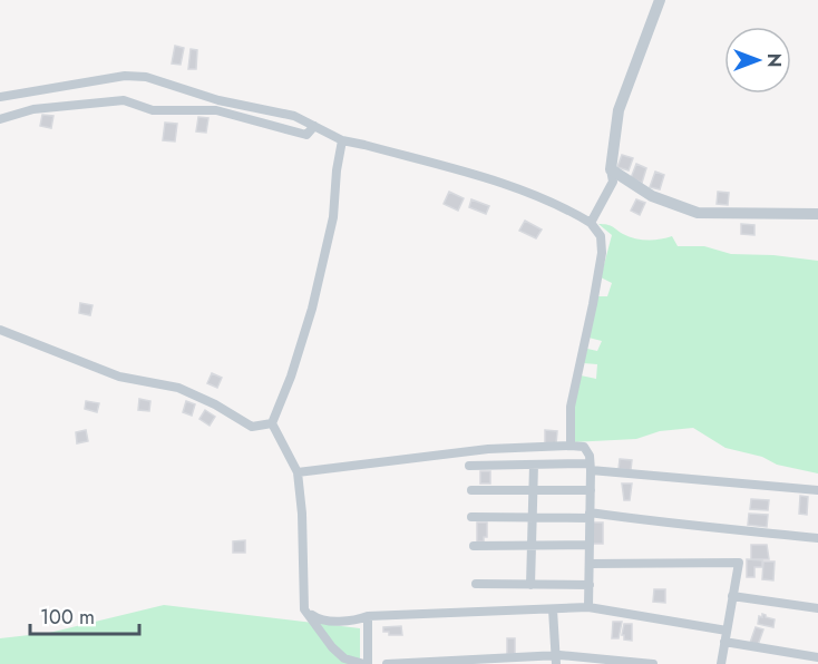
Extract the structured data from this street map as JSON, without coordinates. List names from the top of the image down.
{
  "scale_bar": "100 m",
  "north": "right"
}
